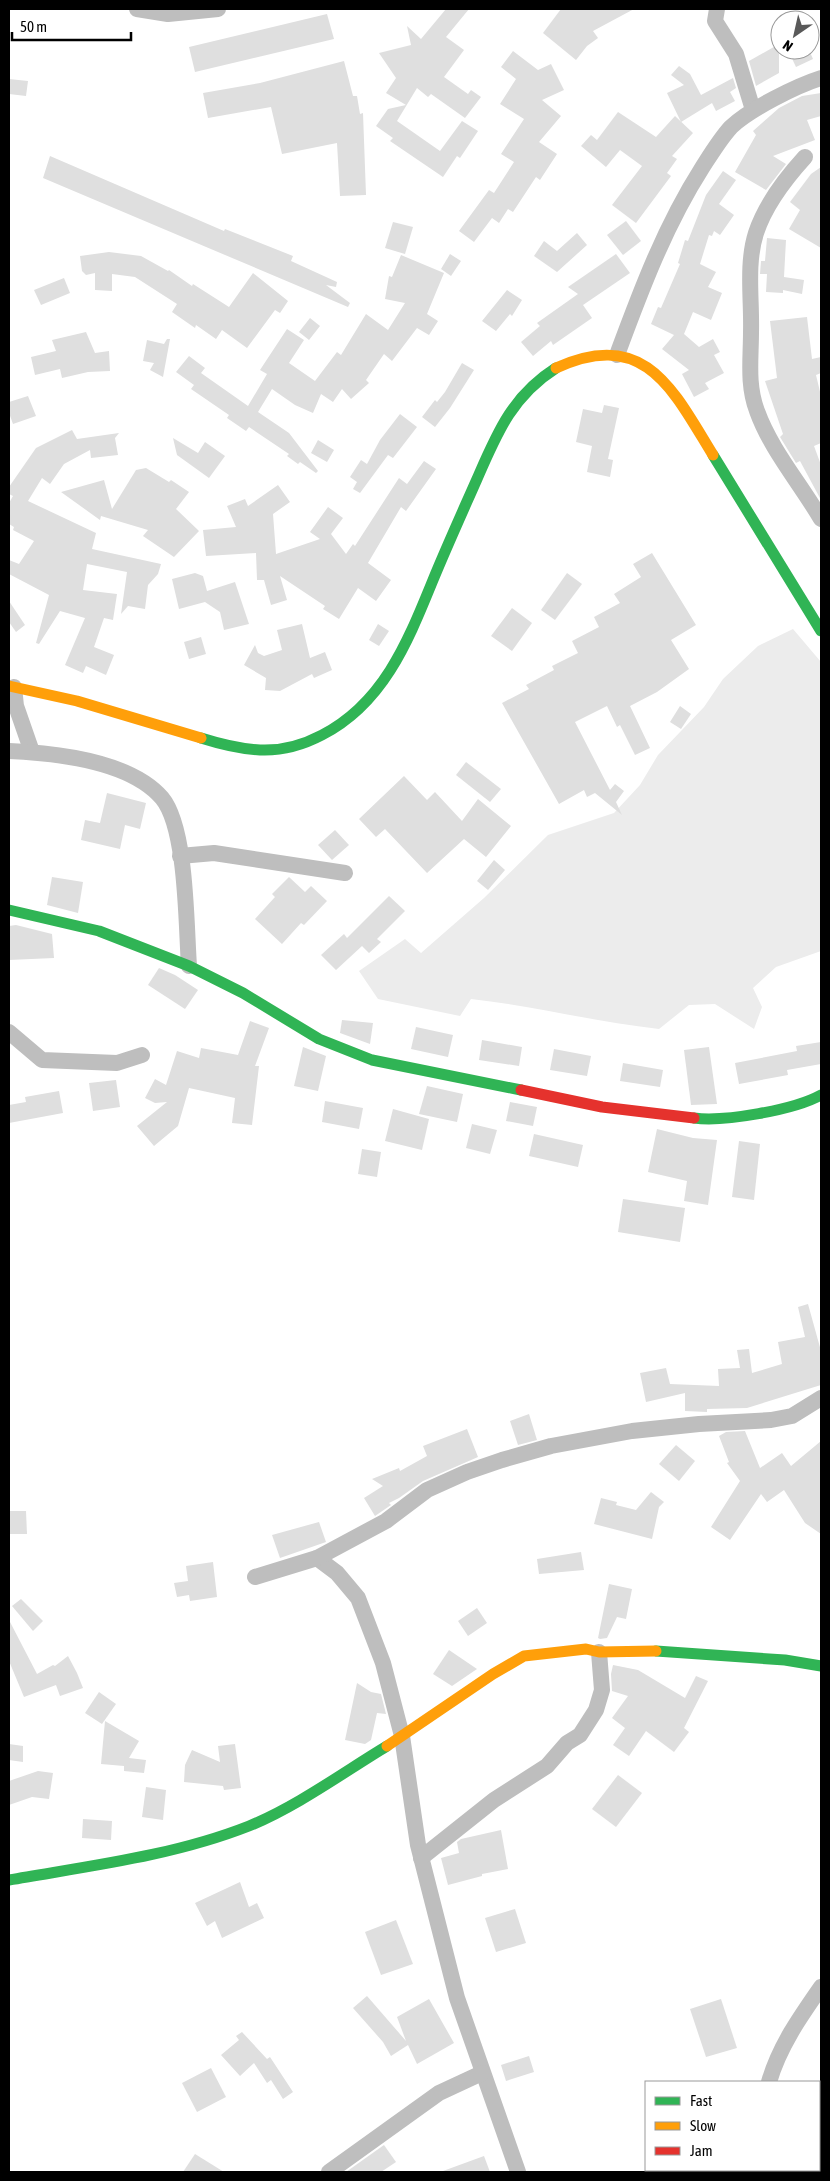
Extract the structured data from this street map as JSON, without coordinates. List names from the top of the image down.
{
  "legend": ["Fast", "Slow", "Jam"],
  "scale_bar": "50 m",
  "north": "bottom left"
}
